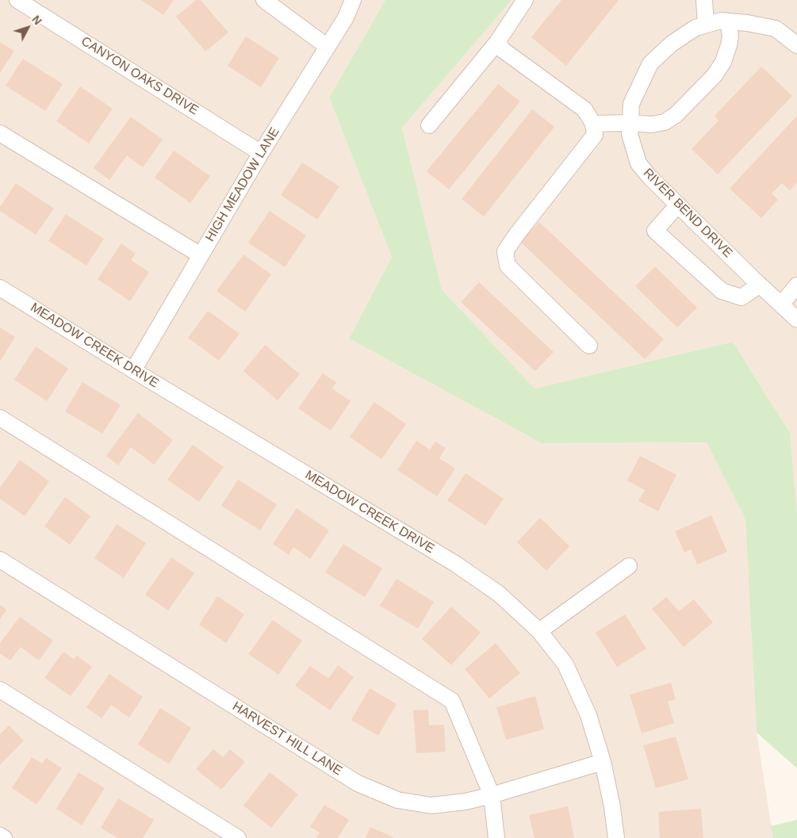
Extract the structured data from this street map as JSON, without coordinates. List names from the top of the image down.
{
  "streets": {
    "street": [
      "CANYON OAKS DRIVE",
      "HIGH MEADOW LANE",
      "RIVER BEND DRIVE",
      "MEADOW CREEK DRIVE",
      "HARVEST HILL LANE"
    ]
  },
  "crossings": [
    ["CANYON OAKS DRIVE", "HIGH MEADOW LANE"],
    ["HIGH MEADOW LANE", "MEADOW CREEK DRIVE"],
    ["MEADOW CREEK DRIVE", "HARVEST HILL LANE"]
  ],
  "north": "top right"
}
